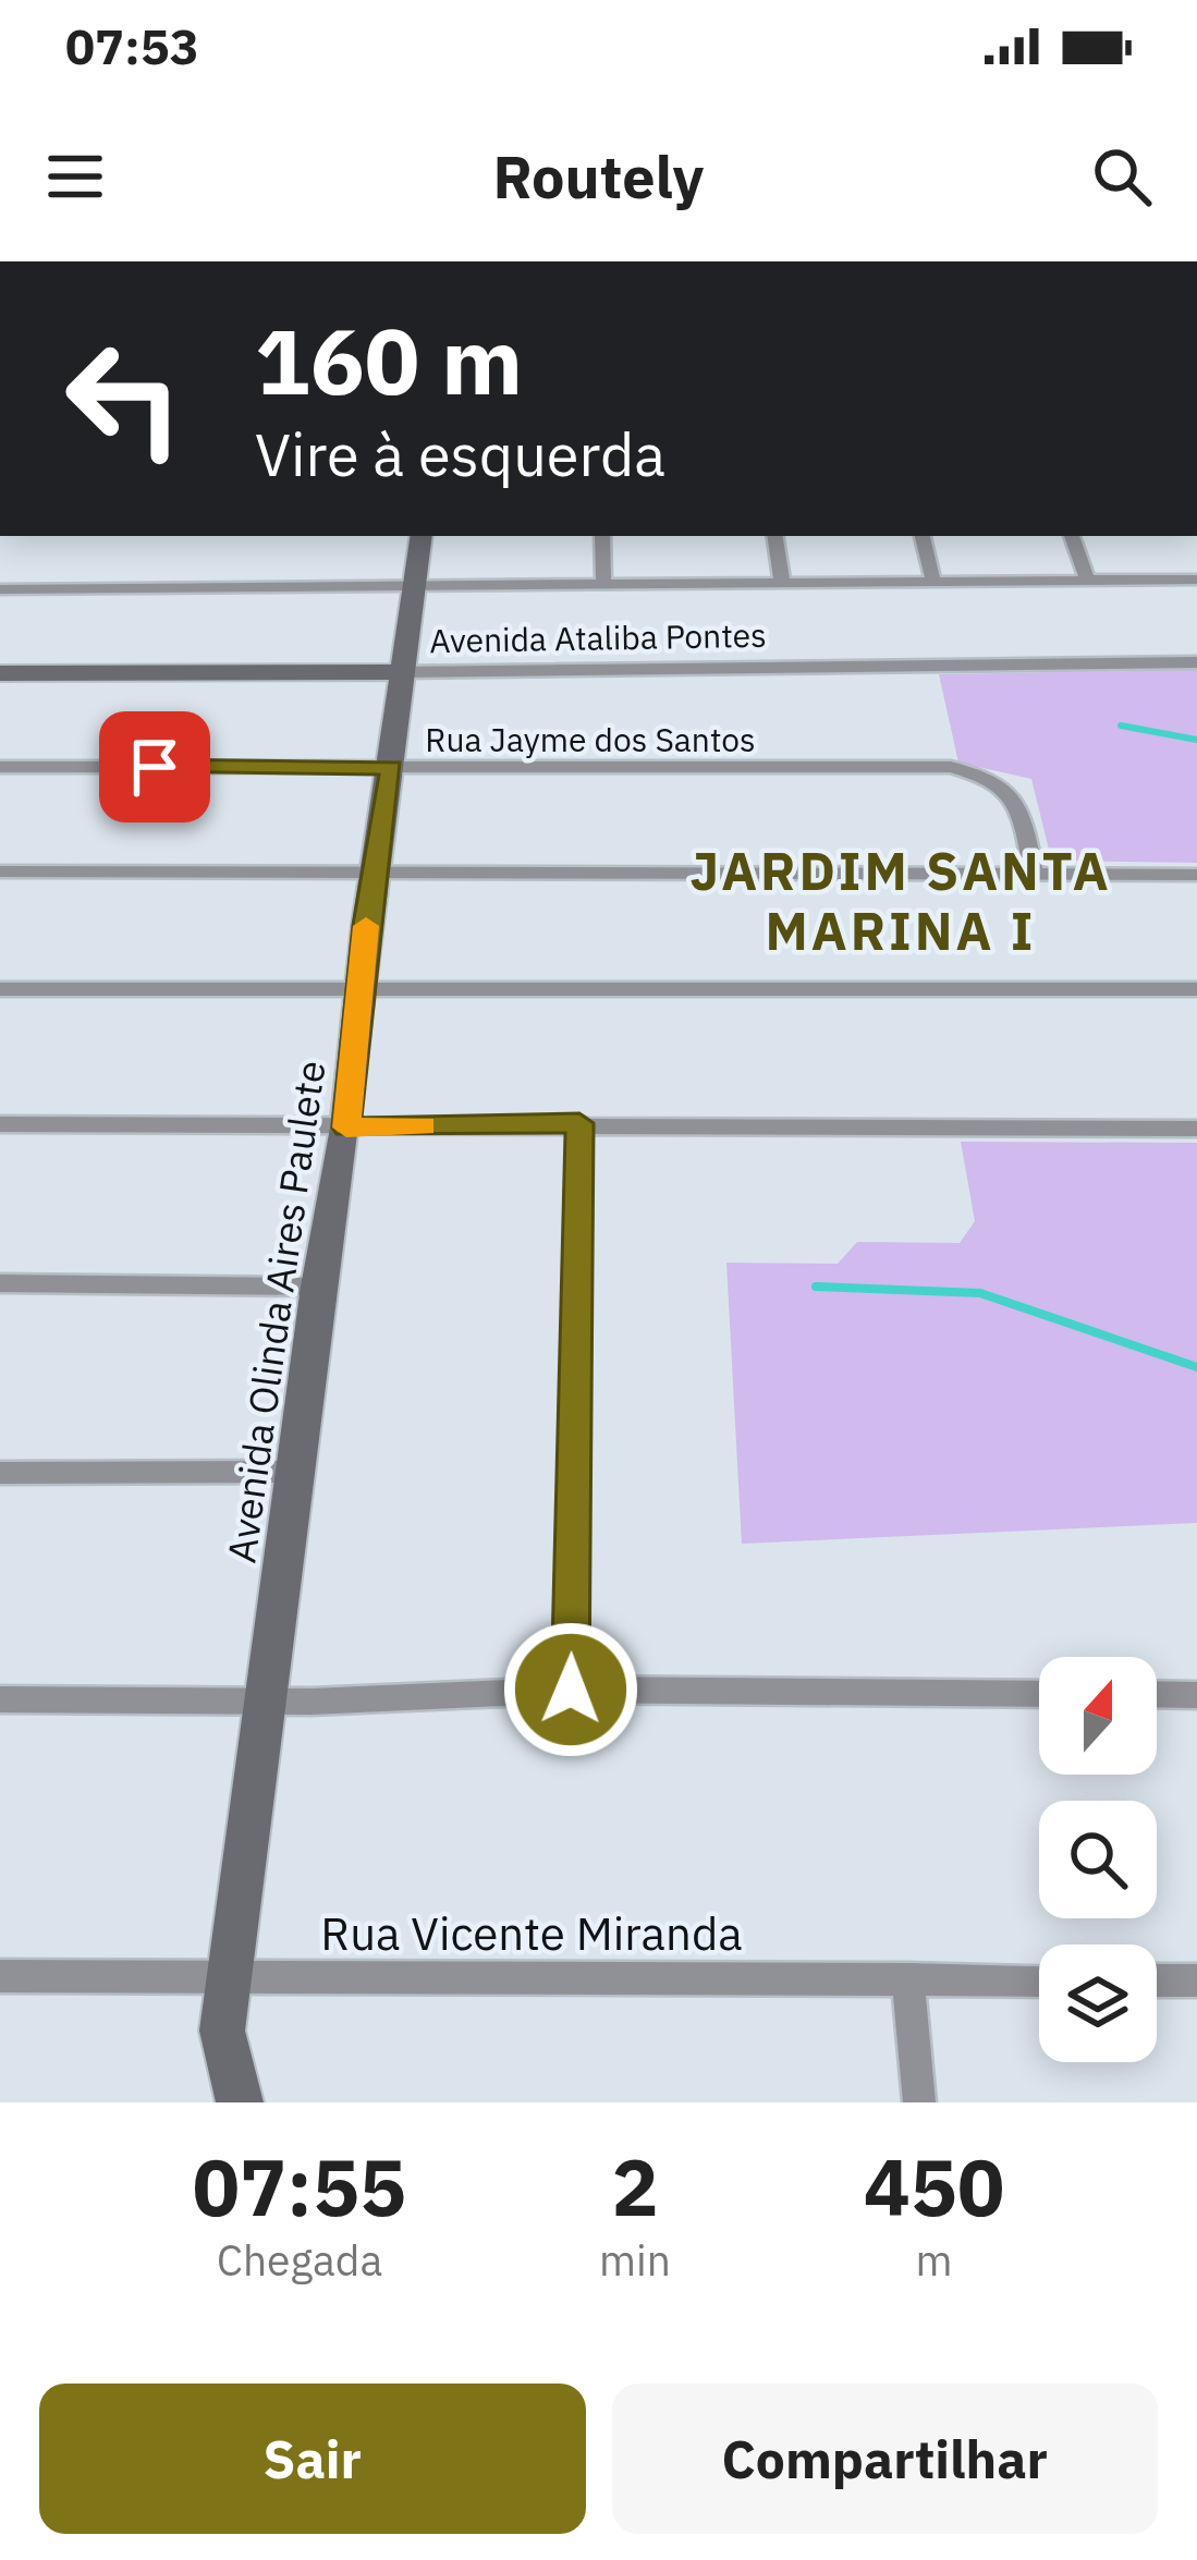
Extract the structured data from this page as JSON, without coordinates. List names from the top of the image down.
{
  "streets": {
    "street": [
      "Avenida Ataliba Pontes",
      "Rua Jayme dos Santos",
      "Avenida Olinda Aires Paulete",
      "Rua Vicente Miranda"
    ]
  },
  "crossings": [
    ["Avenida Ataliba Pontes", "Avenida Olinda Aires Paulete"],
    ["Rua Jayme dos Santos", "Avenida Olinda Aires Paulete"],
    ["Avenida Olinda Aires Paulete", "Rua Vicente Miranda"]
  ],
  "districts": ["JARDIM SANTA MARINA I"],
  "north": "top",
  "page": {
    "status": "07:53",
    "header": "Routely",
    "turn": ["160 m", "Vire à esquerda"],
    "eta": [
      "07:55",
      "Chegada",
      "2",
      "min",
      "450",
      "m"
    ],
    "buttons": ["Sair", "Compartilhar"]
  }
}
